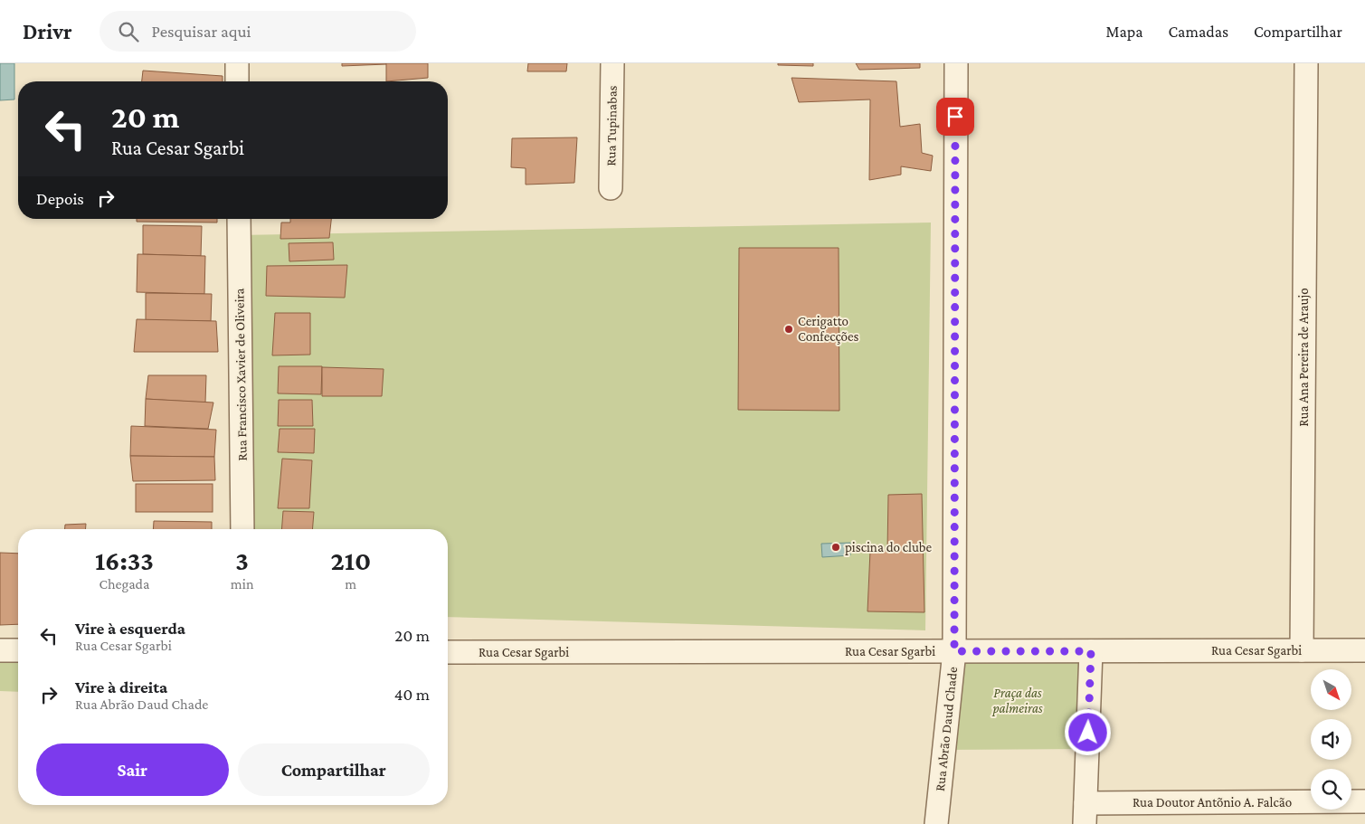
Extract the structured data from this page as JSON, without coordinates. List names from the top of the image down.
{
  "streets": {
    "street": [
      "Rua Tupinabas",
      "Rua Ana Pereira de Araujo",
      "Rua Francisco Xavier de Oliveira",
      "Rua Cesar Sgarbi",
      "Rua Abrão Daud Chade",
      "Rua Doutor Antõnio A. Falcão"
    ]
  },
  "crossings": [
    ["Rua Ana Pereira de Araujo", "Rua Cesar Sgarbi"],
    ["Rua Cesar Sgarbi", "Rua Abrão Daud Chade"]
  ],
  "parks": ["Praça das palmeiras"],
  "places": ["Cerigatto Confecções", "piscina do clube"],
  "north": "bottom right",
  "page": {
    "header": "Drivr",
    "search": "Pesquisar aqui",
    "nav": ["Mapa", "Camadas", "Compartilhar"],
    "turn": ["20 m", "Rua Cesar Sgarbi"],
    "then": "Depois",
    "eta": [
      "16:33",
      "Chegada",
      "3",
      "min",
      "210",
      "m"
    ],
    "list": [
      {
        "name": "Vire à esquerda",
        "note": "Rua Cesar Sgarbi",
        "value": "20 m"
      },
      {
        "name": "Vire à direita",
        "note": "Rua Abrão Daud Chade",
        "value": "40 m"
      }
    ],
    "buttons": ["Sair", "Compartilhar"]
  }
}
